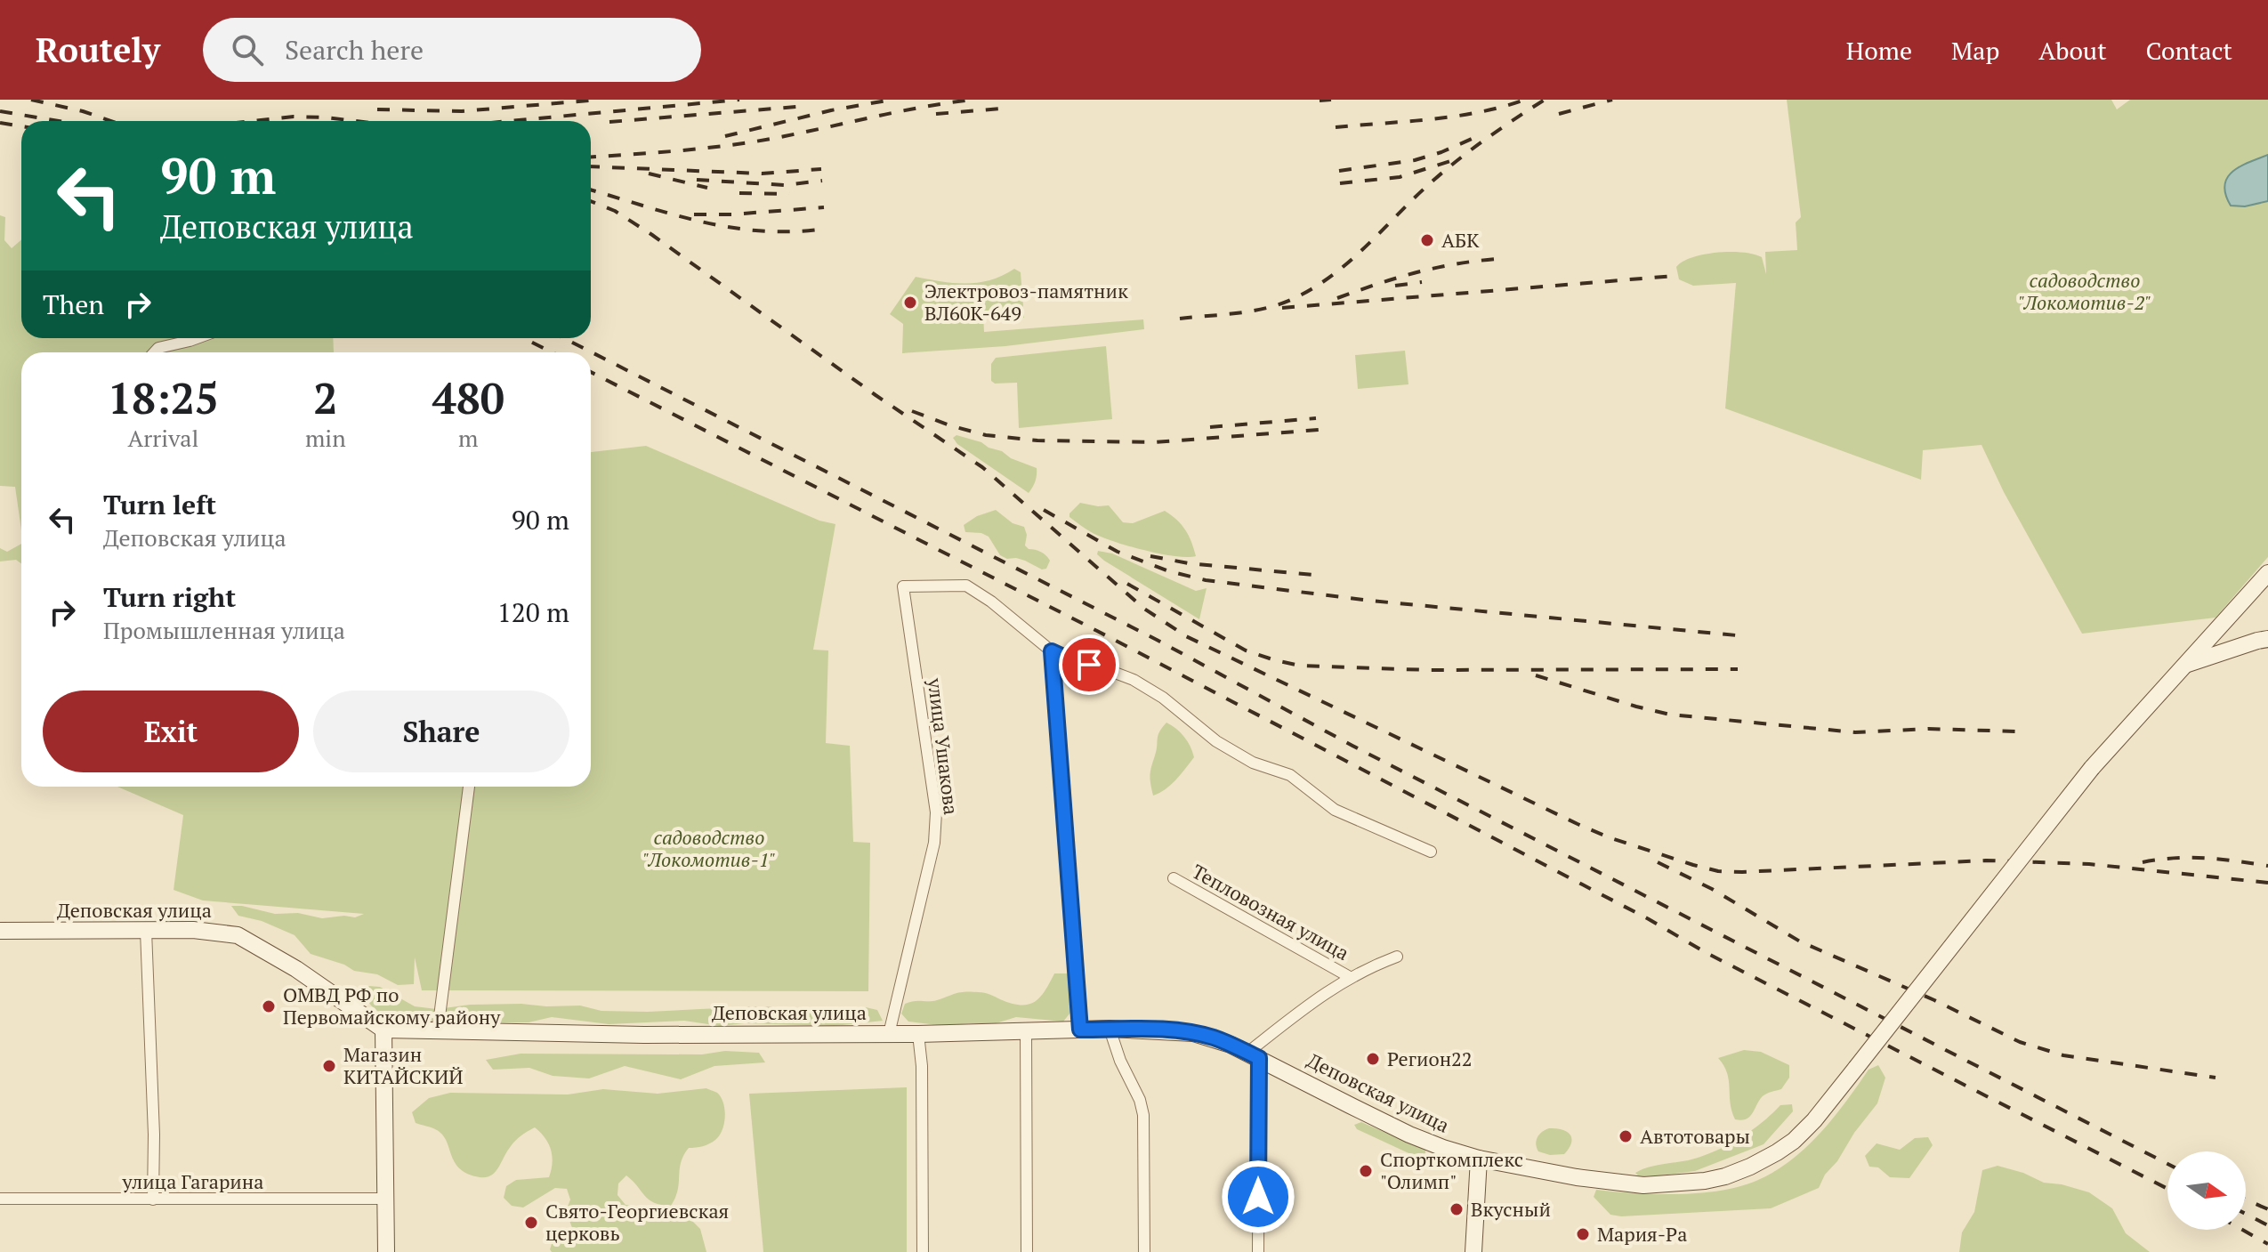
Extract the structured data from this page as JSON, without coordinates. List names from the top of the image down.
{
  "streets": {
    "street": [
      "улица Ушакова",
      "Деповская улица",
      "Тепловозная улица",
      "улица Гагарина"
    ]
  },
  "crossings": [
    ["улица Ушакова", "Деповская улица"]
  ],
  "parks": ["садоводство \"Локомотив-2\"", "садоводство \"Локомотив-1\""],
  "places": [
    "АБК",
    "Электровоз-памятник ВЛ60К-649",
    "ОМВД РФ по Первомайскому району",
    "Регион22",
    "Магазин КИТАЙСКИЙ",
    "Автотовары",
    "Спорткомплекс \"Олимп\"",
    "Вкусный",
    "Свято-Георгиевская церковь",
    "Мария-Ра"
  ],
  "north": "right",
  "page": {
    "header": "Routely",
    "search": "Search here",
    "nav": [
      "Home",
      "Map",
      "About",
      "Contact"
    ],
    "turn": ["90 m", "Деповская улица"],
    "then": "Then",
    "eta": [
      "18:25",
      "Arrival",
      "2",
      "min",
      "480",
      "m"
    ],
    "list": [
      {
        "name": "Turn left",
        "note": "Деповская улица",
        "value": "90 m"
      },
      {
        "name": "Turn right",
        "note": "Промышленная улица",
        "value": "120 m"
      }
    ],
    "buttons": ["Exit", "Share"]
  }
}
